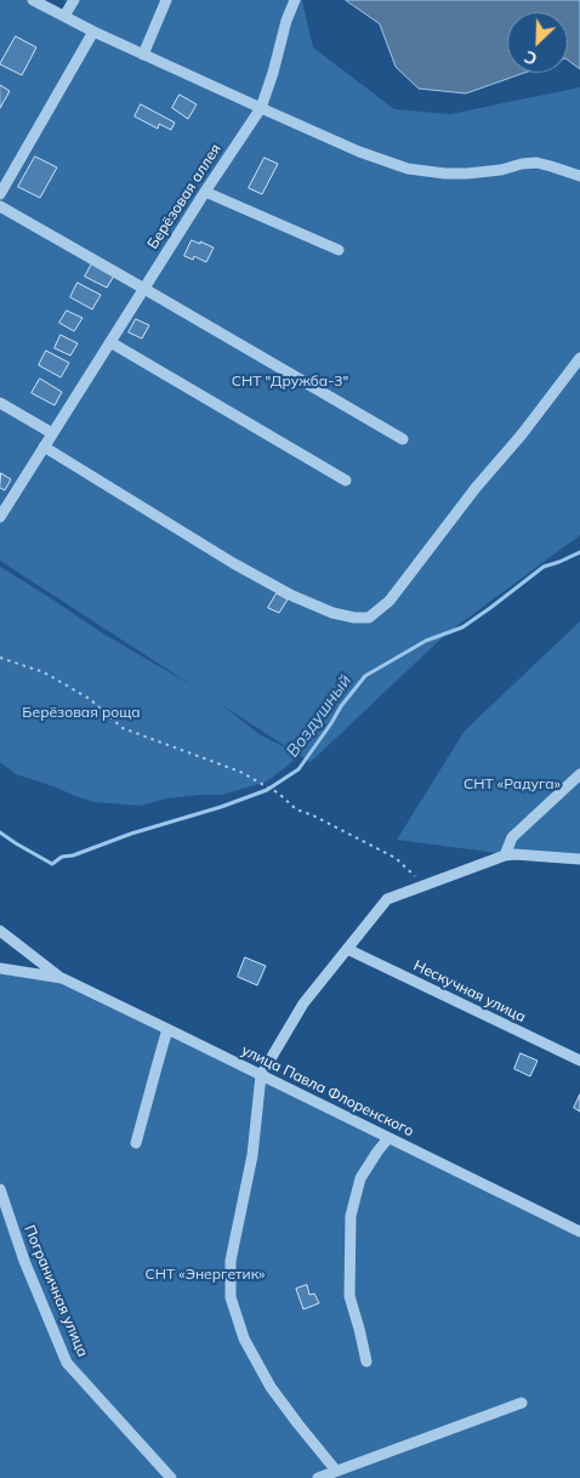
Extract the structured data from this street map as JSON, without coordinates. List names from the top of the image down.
{
  "streets": {
    "street": [
      "Берёзовая аллея",
      "Нескучная улица",
      "улица Павла Флоренского",
      "Пограничная улица"
    ]
  },
  "water": ["Воздушный"],
  "parks": [
    "СНТ \"Дружба-3\"",
    "Берёзовая роща",
    "СНТ «Радуга»",
    "СНТ «Энергетик»"
  ],
  "north": "bottom left"
}
